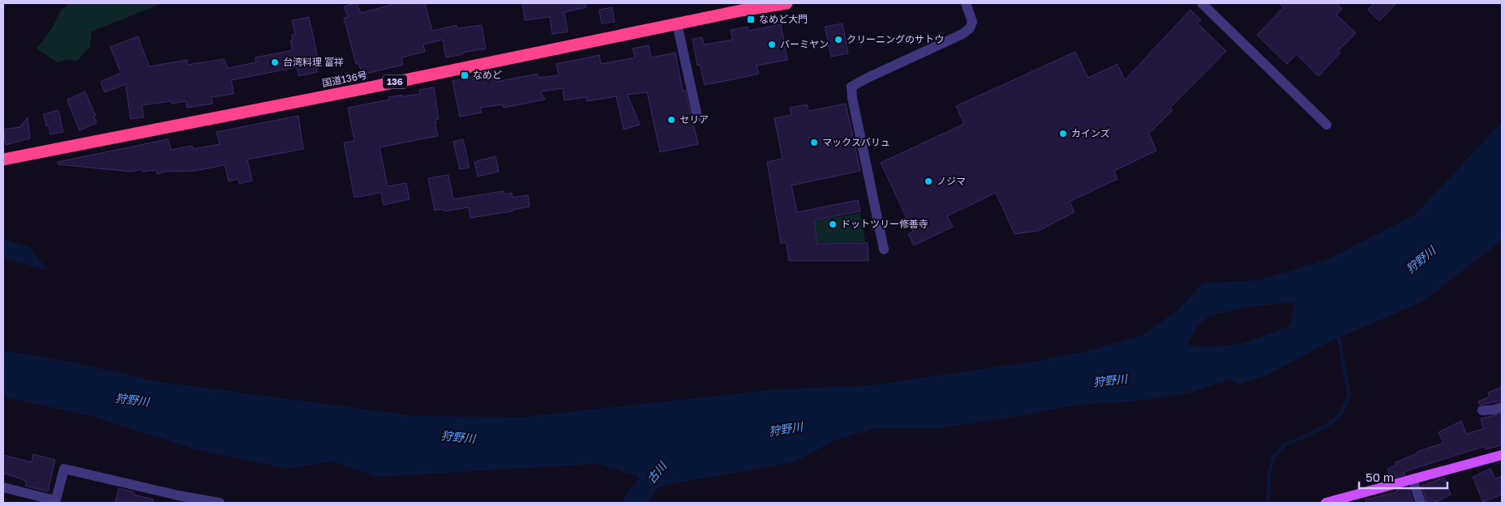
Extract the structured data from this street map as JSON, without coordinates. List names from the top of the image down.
{
  "streets": {
    "highway": ["国道136号", "136"]
  },
  "water": ["狩野川", "古川"],
  "places": {
    "transit": ["なめど大門", "なめど"],
    "other": [
      "クリーニングのサトウ",
      "バーミヤン",
      "台湾料理 富祥",
      "セリア",
      "カインズ",
      "マックスバリュ",
      "ノジマ",
      "ドットツリー修善寺"
    ]
  },
  "scale_bar": "50 m"
}
